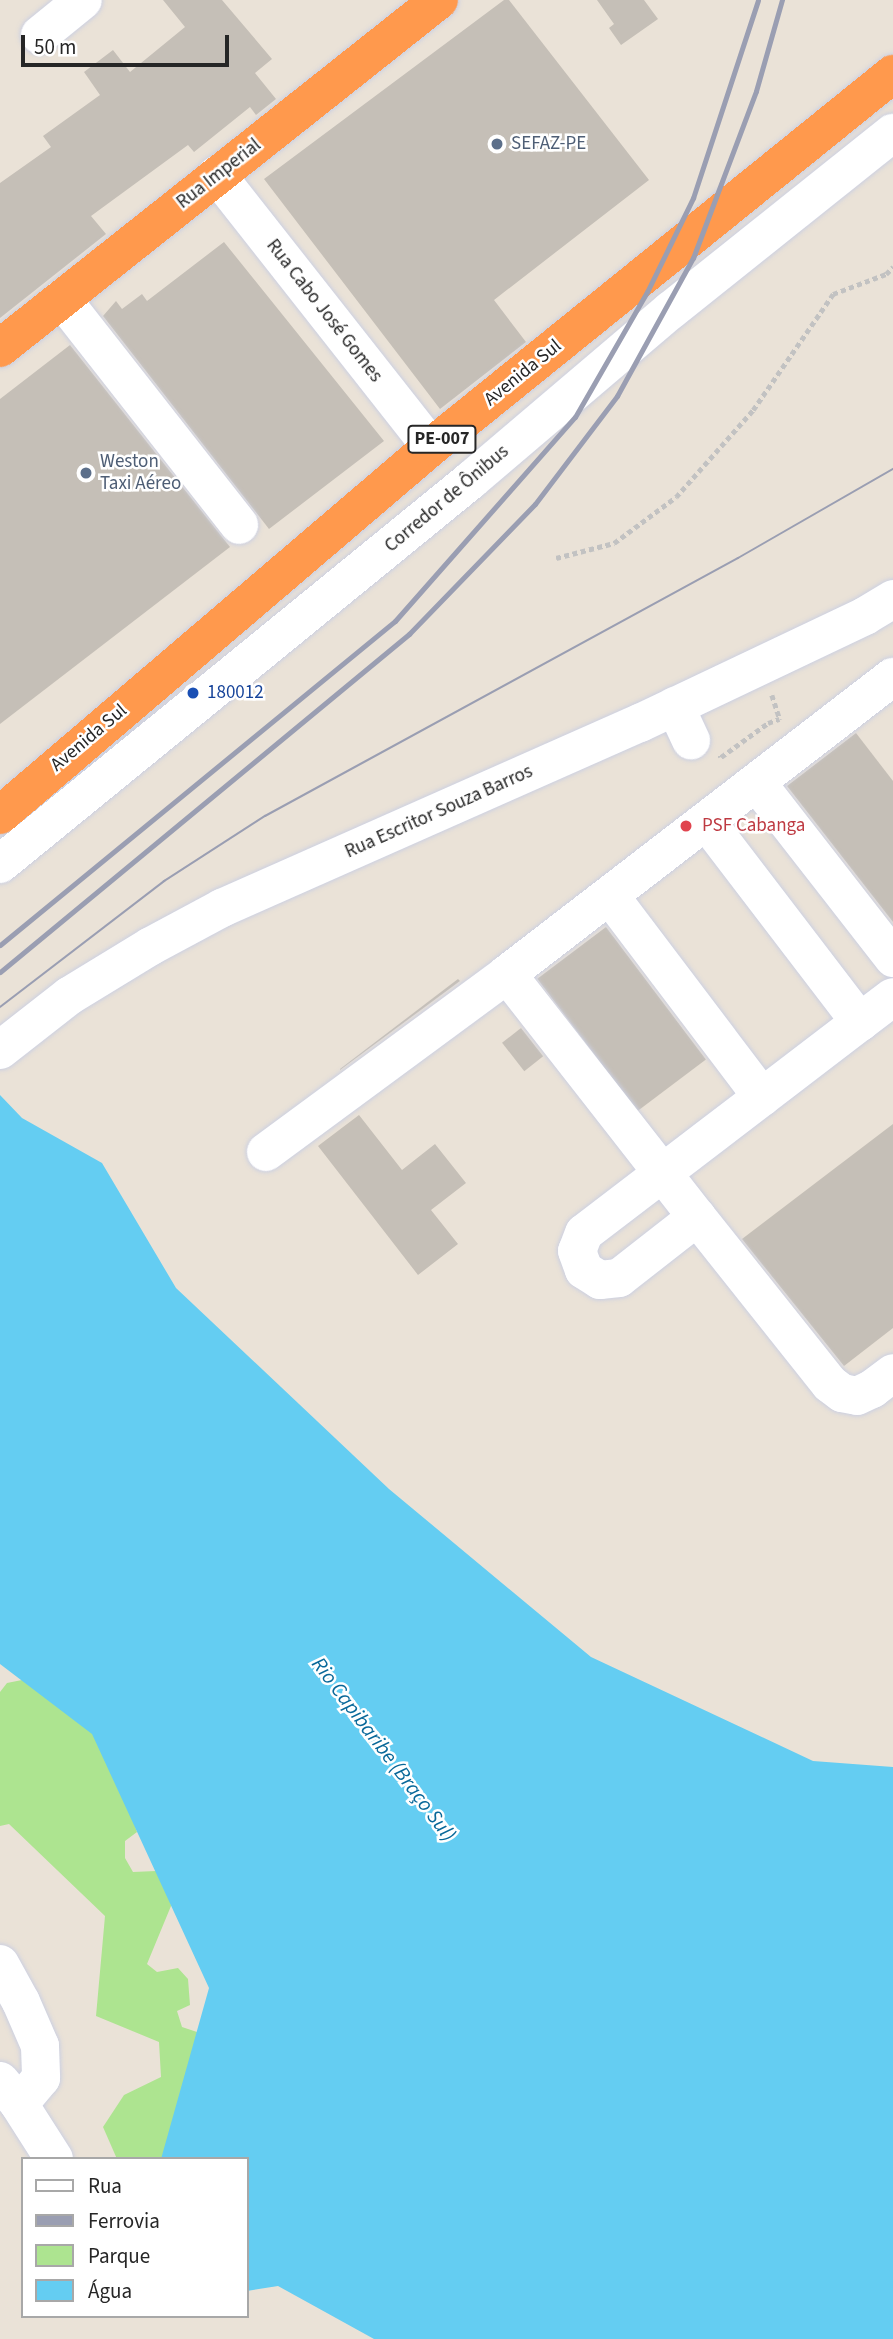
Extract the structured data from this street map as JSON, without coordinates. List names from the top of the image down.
{
  "streets": {
    "highway": ["Rua Imperial", "Avenida Sul", "PE-007"],
    "street": ["Rua Cabo José Gomes", "Corredor de Ônibus", "Rua Escritor Souza Barros"]
  },
  "crossings": [
    ["Rua Imperial", "Rua Cabo José Gomes"],
    ["Rua Cabo José Gomes", "Avenida Sul"]
  ],
  "water": ["Rio Capibaribe (Braço Sul)"],
  "places": [
    "SEFAZ-PE",
    "Weston Taxi Aéreo",
    "180012",
    "PSF Cabanga"
  ],
  "legend": [
    "Rua",
    "Ferrovia",
    "Parque",
    "Água"
  ],
  "scale_bar": "50 m"
}
